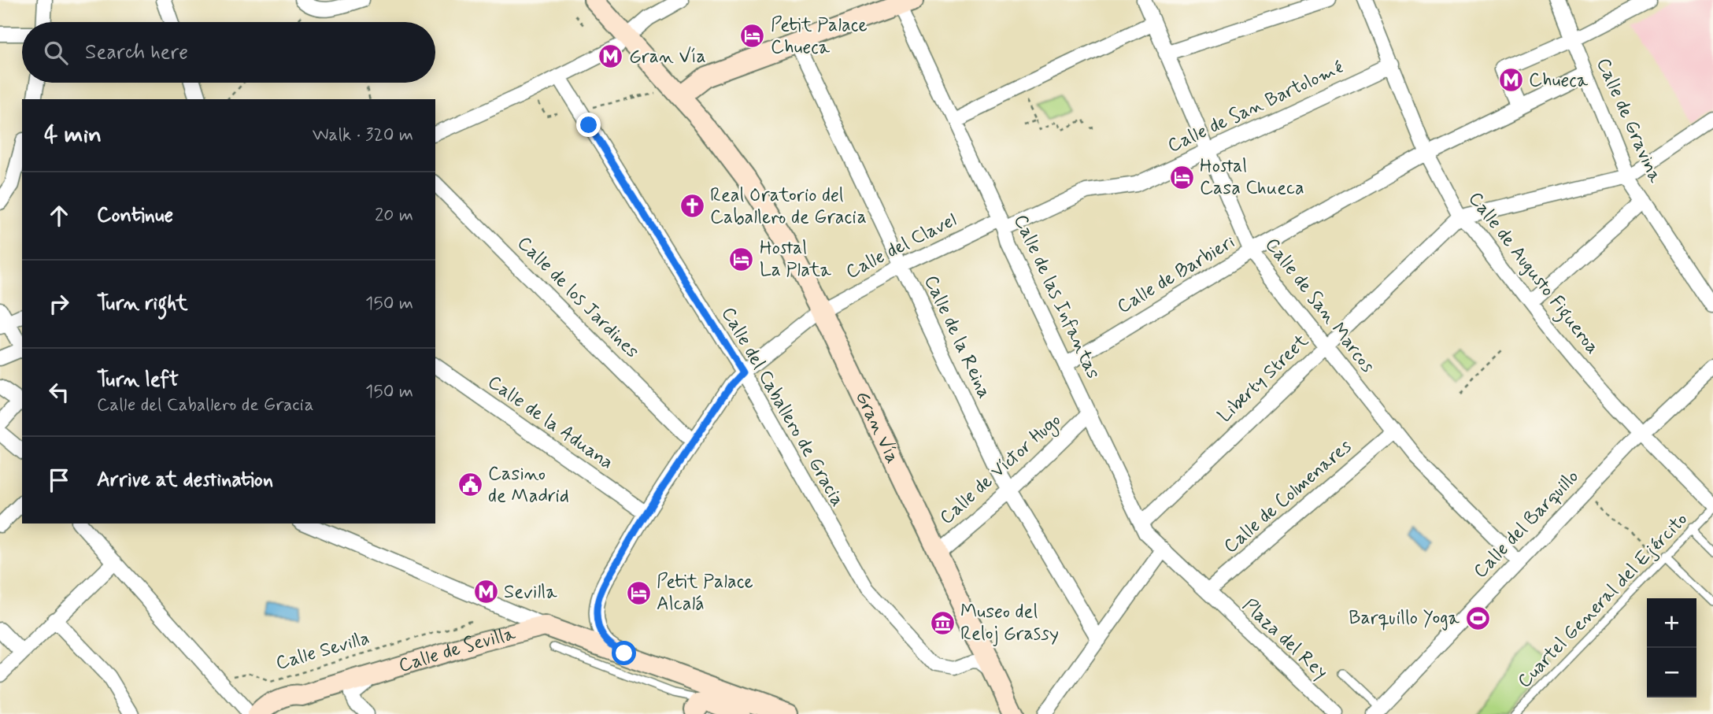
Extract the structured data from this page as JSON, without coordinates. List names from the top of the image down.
{
  "streets": {
    "street": [
      "Calle de San Bartolomé",
      "Calle de Gravina",
      "Calle del Clavel",
      "Calle de Augusto Figueroa",
      "Calle de Barbieri",
      "Calle de las Infantas",
      "Calle de los Jardines",
      "Calle de San Marcos",
      "Calle de la Reina",
      "Liberty Street",
      "Calle del Caballero de Gracia",
      "Calle de la Aduana",
      "Gran Vía",
      "Calle de Víctor Hugo",
      "Calle de Colmenares",
      "Calle del Barquillo",
      "Plaza del Rey",
      "Calle de Sevilla"
    ],
    "lane": ["Cuartel General del Ejército"],
    "path": ["Calle Sevilla"]
  },
  "crossings": [
    ["Calle de San Bartolomé", "Calle del Clavel"],
    ["Calle de San Bartolomé", "Calle de Augusto Figueroa"],
    ["Calle de San Bartolomé", "Calle de las Infantas"],
    ["Calle de San Bartolomé", "Calle de San Marcos"],
    ["Calle de Gravina", "Calle de Barbieri"],
    ["Calle del Clavel", "Calle de las Infantas"],
    ["Calle del Clavel", "Calle de los Jardines"],
    ["Calle del Clavel", "Calle de la Reina"],
    ["Calle del Clavel", "Calle del Caballero de Gracia"],
    ["Calle del Clavel", "Calle de la Aduana"],
    ["Calle del Clavel", "Gran Vía"],
    ["Calle de Augusto Figueroa", "Calle de Barbieri"],
    ["Calle de Augusto Figueroa", "Liberty Street"],
    ["Calle de Augusto Figueroa", "Calle del Barquillo"],
    ["Calle de Augusto Figueroa", "Cuartel General del Ejército"],
    ["Calle de Barbieri", "Calle de las Infantas"],
    ["Calle de Barbieri", "Calle de San Marcos"],
    ["Calle de las Infantas", "Liberty Street"],
    ["Calle de las Infantas", "Calle de Víctor Hugo"],
    ["Calle de las Infantas", "Calle de Colmenares"],
    ["Calle de las Infantas", "Plaza del Rey"],
    ["Calle de San Marcos", "Liberty Street"],
    ["Calle de San Marcos", "Calle de Colmenares"],
    ["Calle de San Marcos", "Calle del Barquillo"],
    ["Calle de la Reina", "Calle de Víctor Hugo"],
    ["Calle del Caballero de Gracia", "Gran Vía"],
    ["Gran Vía", "Calle de Víctor Hugo"],
    ["Calle de Colmenares", "Plaza del Rey"]
  ],
  "places": {
    "hotel": [
      "Petit Palace Chueca",
      "Hostal Casa Chueca",
      "Hostal La Plata",
      "Petit Palace Alcalá"
    ],
    "metro station": ["Gran Vía", "Chueca", "Sevilla"],
    "church": ["Real Oratorio del Caballero de Gracia"],
    "public building": ["Casino de Madrid"],
    "sports": ["Barquillo Yoga"],
    "museum": ["Museo del Reloj Grassy"]
  },
  "page": {
    "search": "Search here",
    "heading": ["4 min", "Walk · 320 m"],
    "list": [
      ["Continue", "20 m"],
      ["Turn right", "150 m"],
      ["Turn left", "Calle del Caballero de Gracia", "150 m"],
      "Arrive at destination"
    ],
    "map_buttons": ["+", "−"]
  }
}
